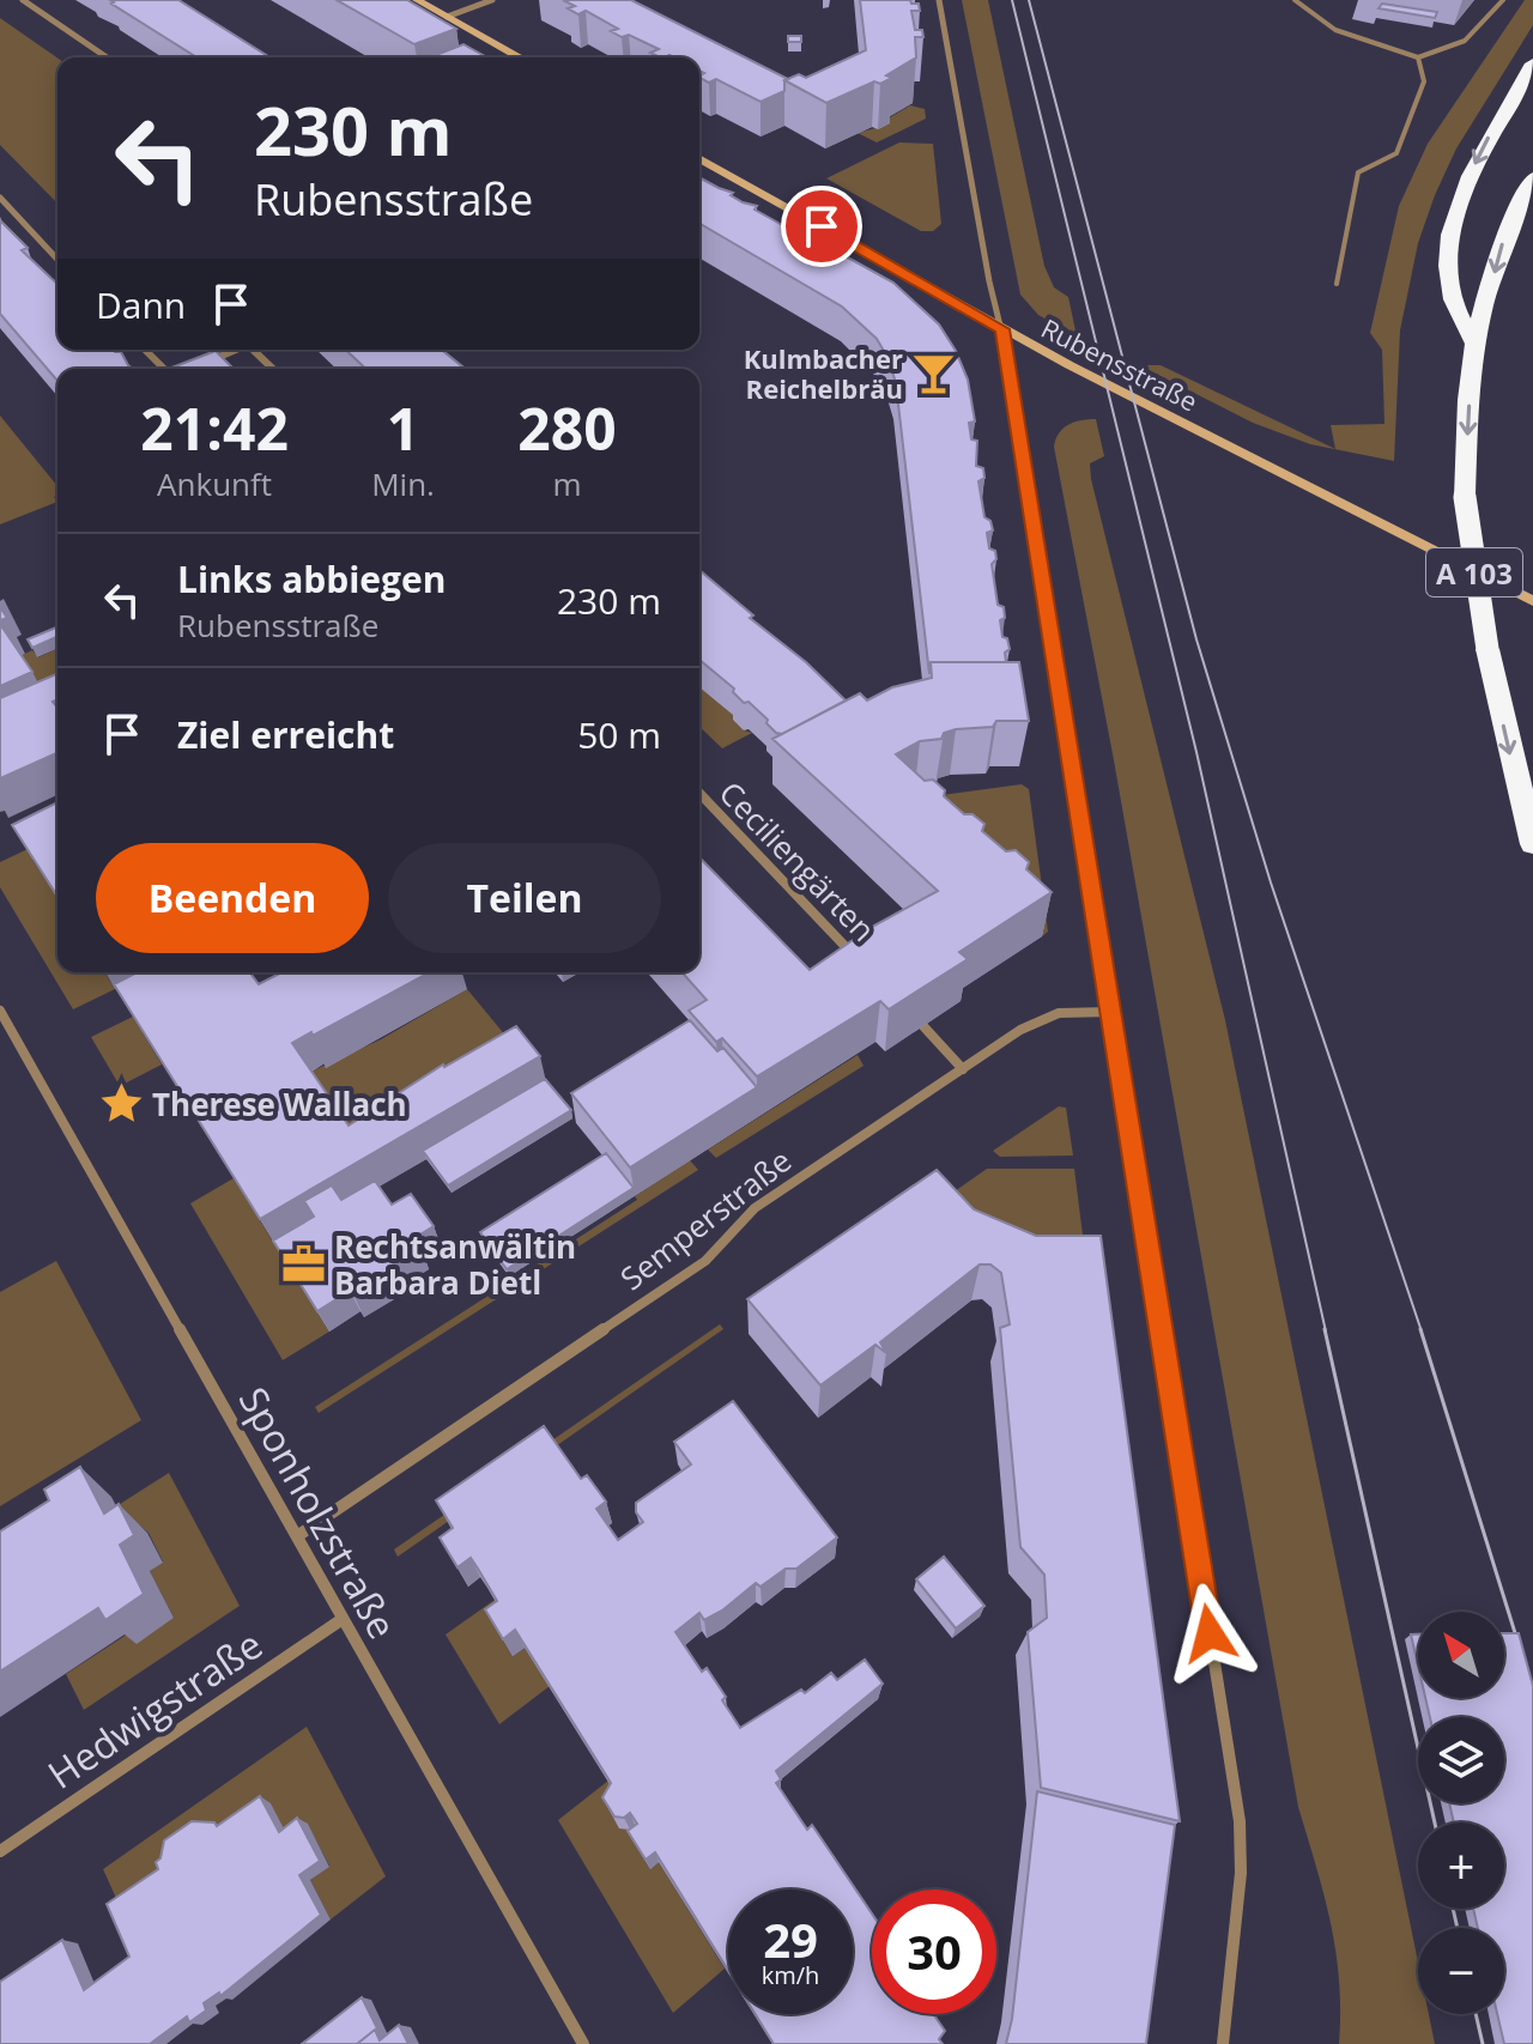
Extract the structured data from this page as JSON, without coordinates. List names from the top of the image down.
{
  "streets": {
    "highway": ["A 103"],
    "street": [
      "Rubensstraße",
      "Ceciliengärten",
      "Semperstraße",
      "Sponholzstraße",
      "Hedwigstraße"
    ]
  },
  "crossings": [
    ["Semperstraße", "Sponholzstraße"],
    ["Sponholzstraße", "Hedwigstraße"]
  ],
  "places": {
    "bar": ["Kulmbacher Reichelbräu"],
    "place": ["Therese Wallach"],
    "office": ["Rechtsanwältin Barbara Dietl"]
  },
  "north": "top left",
  "page": {
    "turn": ["230 m", "Rubensstraße"],
    "then": "Dann",
    "eta": [
      "21:42",
      "Ankunft",
      "1",
      "Min.",
      "280",
      "m"
    ],
    "list": [
      {
        "name": "Links abbiegen",
        "note": "Rubensstraße",
        "value": "230 m"
      },
      {
        "name": "Ziel erreicht",
        "value": "50 m"
      }
    ],
    "buttons": ["Beenden", "Teilen"],
    "map_buttons": ["+", "−"],
    "speed": "29 km/h",
    "limit": "30"
  }
}
